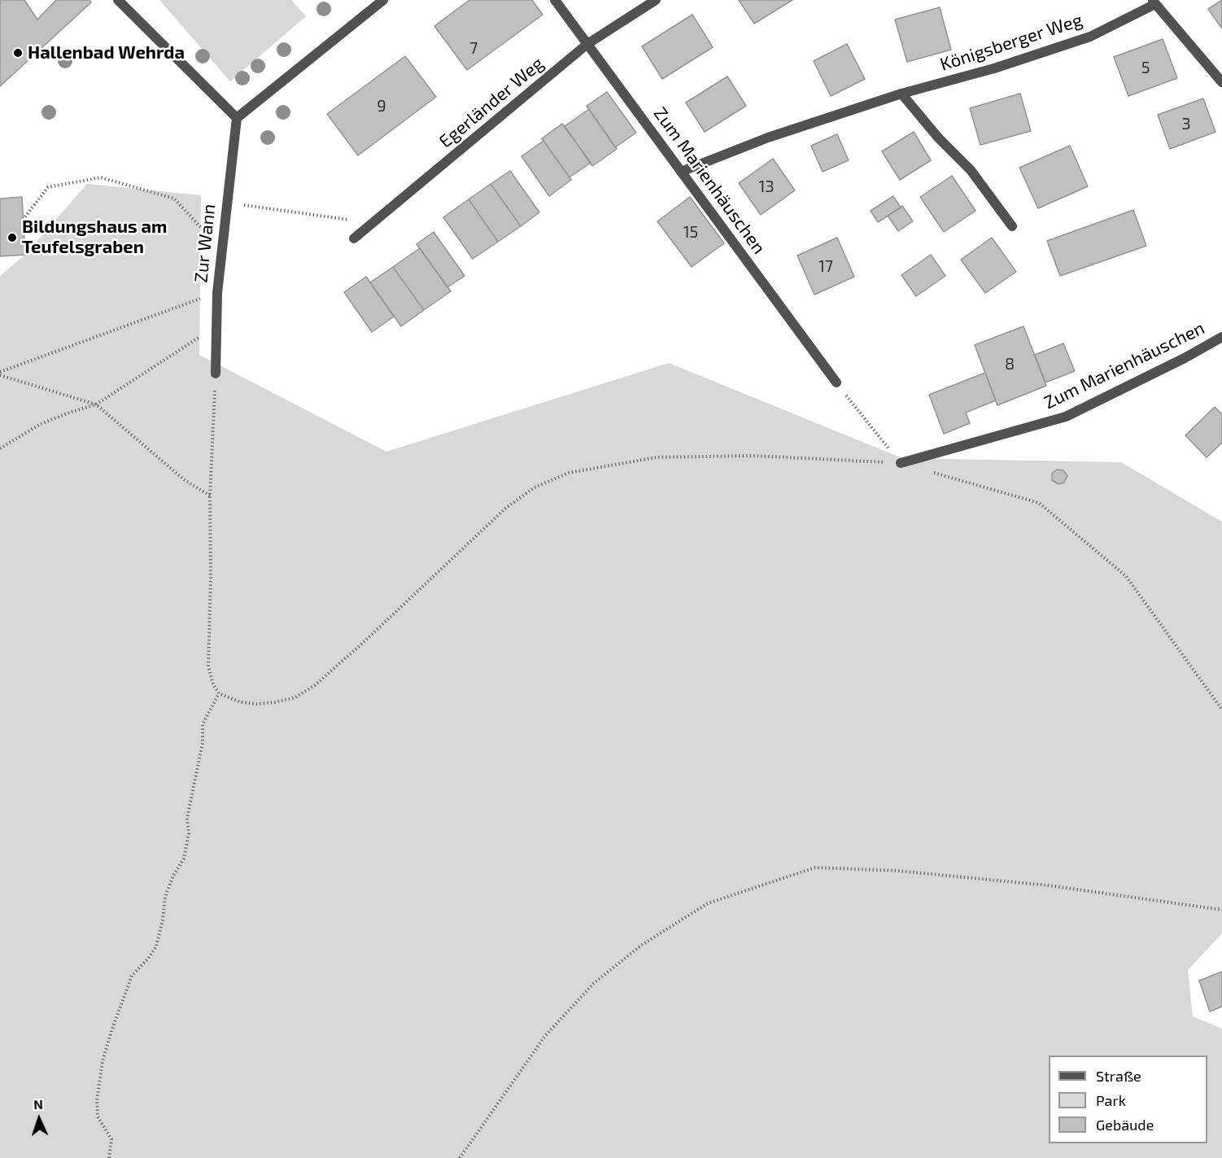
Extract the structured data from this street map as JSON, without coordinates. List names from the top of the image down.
{
  "streets": {
    "street": [
      "Königsberger Weg",
      "Egerländer Weg",
      "Zum Marienhäuschen",
      "Zur Wann"
    ]
  },
  "crossings": [
    ["Königsberger Weg", "Zum Marienhäuschen"],
    ["Egerländer Weg", "Zum Marienhäuschen"]
  ],
  "places": ["Hallenbad Wehrda", "Bildungshaus am Teufelsgraben"],
  "house_numbers": [
    "7",
    "5",
    "9",
    "3",
    "13",
    "15",
    "17",
    "8"
  ],
  "legend": ["Straße", "Park", "Gebäude"],
  "north": "top"
}
